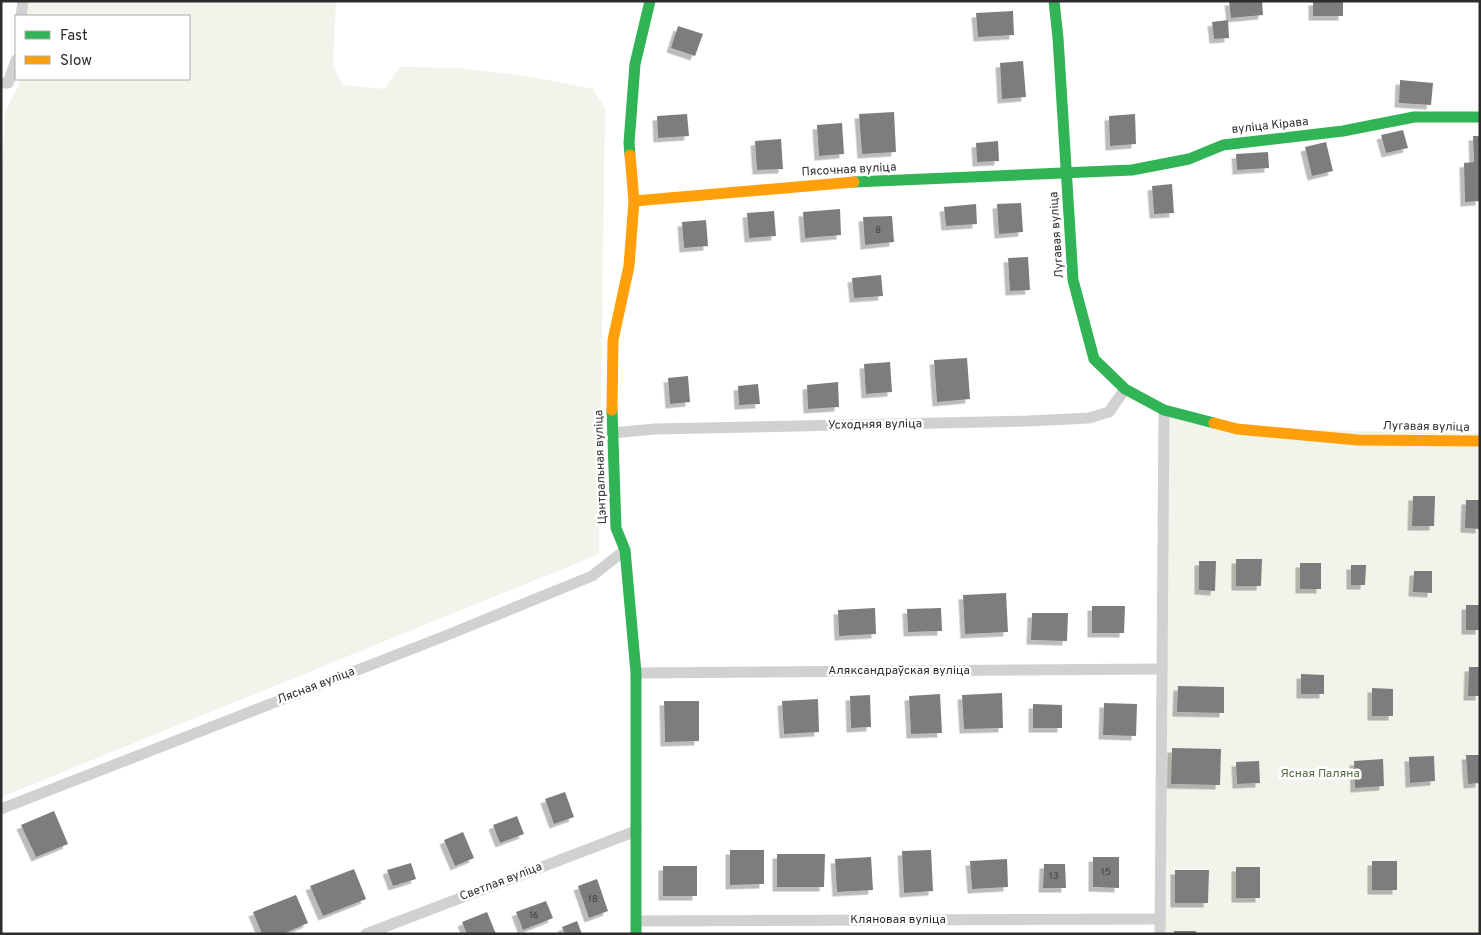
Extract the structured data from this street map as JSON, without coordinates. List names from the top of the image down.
{
  "streets": {
    "street": [
      "вуліца Кірава",
      "Пясочная вуліца",
      "Лугавая вуліца",
      "Усходняя вуліца",
      "Цэнтральная вуліца",
      "Аляксандраўская вуліца",
      "Лясная вуліца",
      "Светлая вуліца",
      "Кляновая вуліца"
    ]
  },
  "crossings": [
    ["вуліца Кірава", "Пясочная вуліца"],
    ["вуліца Кірава", "Лугавая вуліца"],
    ["Пясочная вуліца", "Лугавая вуліца"],
    ["Пясочная вуліца", "Цэнтральная вуліца"],
    ["Лугавая вуліца", "Усходняя вуліца"],
    ["Усходняя вуліца", "Цэнтральная вуліца"],
    ["Цэнтральная вуліца", "Аляксандраўская вуліца"],
    ["Цэнтральная вуліца", "Лясная вуліца"],
    ["Цэнтральная вуліца", "Светлая вуліца"],
    ["Цэнтральная вуліца", "Кляновая вуліца"]
  ],
  "parks": ["Ясная Паляна"],
  "house_numbers": [
    "8",
    "15",
    "13",
    "18",
    "16"
  ],
  "legend": ["Fast", "Slow"]
}
